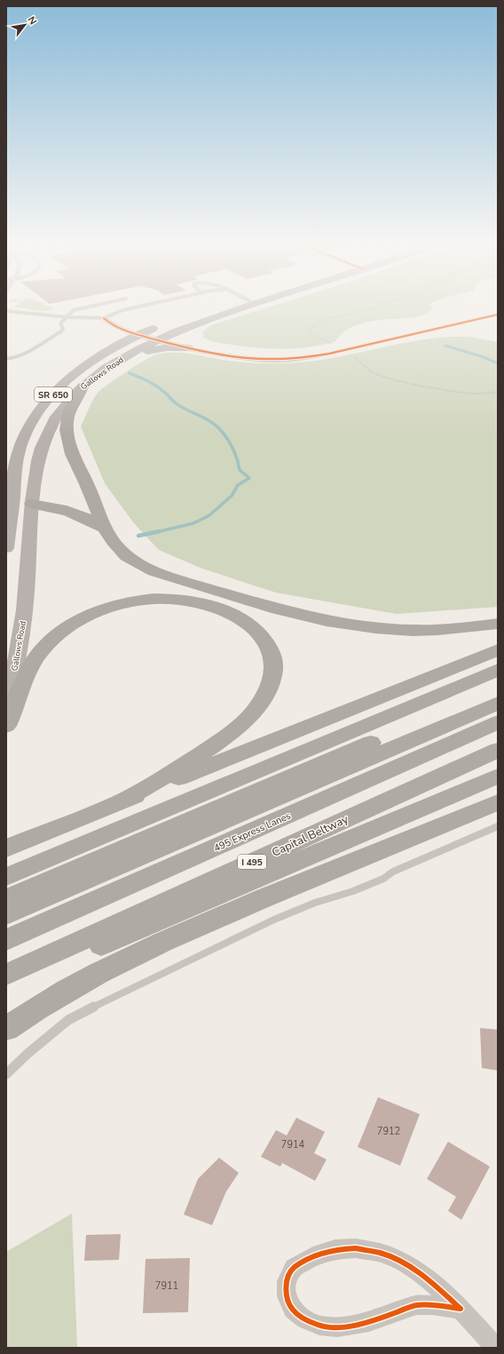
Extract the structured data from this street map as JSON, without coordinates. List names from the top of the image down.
{
  "streets": {
    "highway": ["495 Express Lanes", "Capital Beltway", "I 495"],
    "main road": ["Gallows Road", "SR 650"]
  },
  "house_numbers": ["7912", "7914", "7911"],
  "north": "top right"
}
